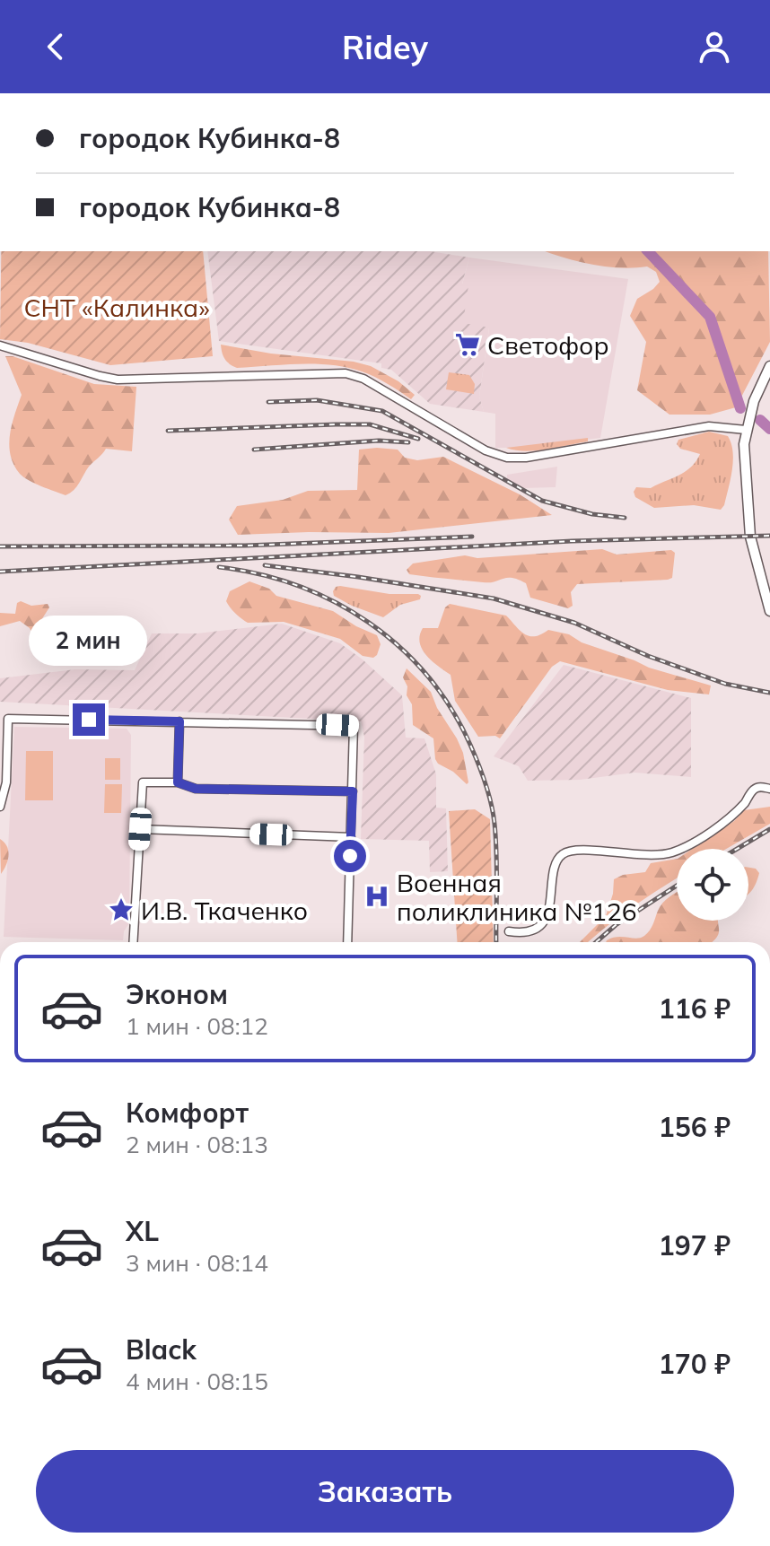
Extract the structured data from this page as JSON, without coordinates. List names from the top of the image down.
{
  "parks": ["СНТ «Калинка»"],
  "places": {
    "supermarket": ["Светофор"],
    "hospital": ["Военная поликлиника №126"],
    "place": ["И.В. Ткаченко"]
  },
  "page": {
    "header": "Ridey",
    "banner": ["городок Кубинка-8", "городок Кубинка-8"],
    "bubble": "2 мин",
    "list": [
      {
        "name": "Эконом",
        "note": "1 мин · 08:12",
        "value": "116 ₽"
      },
      {
        "name": "Комфорт",
        "note": "2 мин · 08:13",
        "value": "156 ₽"
      },
      {
        "name": "XL",
        "note": "3 мин · 08:14",
        "value": "197 ₽"
      },
      {
        "name": "Black",
        "note": "4 мин · 08:15",
        "value": "170 ₽"
      }
    ],
    "buttons": "Заказать"
  }
}
